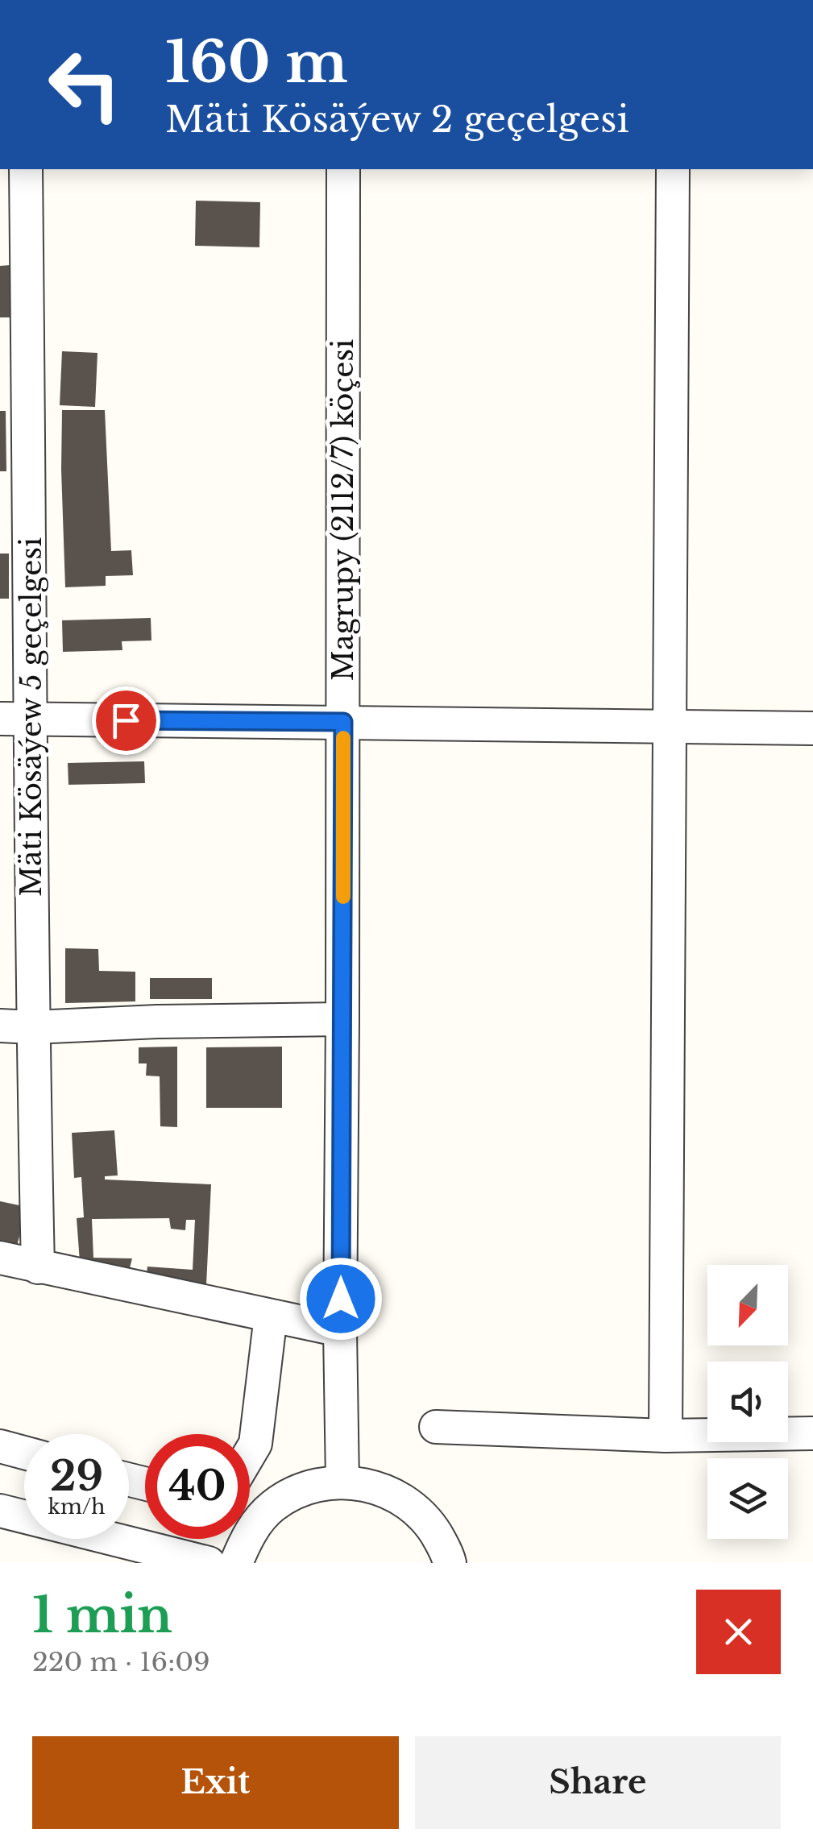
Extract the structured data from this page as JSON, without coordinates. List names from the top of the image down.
{
  "streets": {
    "street": ["Magrupy (2112/7) köçesi", "Mäti Kösäýew 5 geçelgesi"]
  },
  "north": "bottom left",
  "page": {
    "turn": ["160 m", "Mäti Kösäýew 2 geçelgesi"],
    "speed": "29 km/h",
    "limit": "40",
    "heading": ["1 min", "220 m · 16:09"],
    "buttons": ["Exit", "Share"]
  }
}
